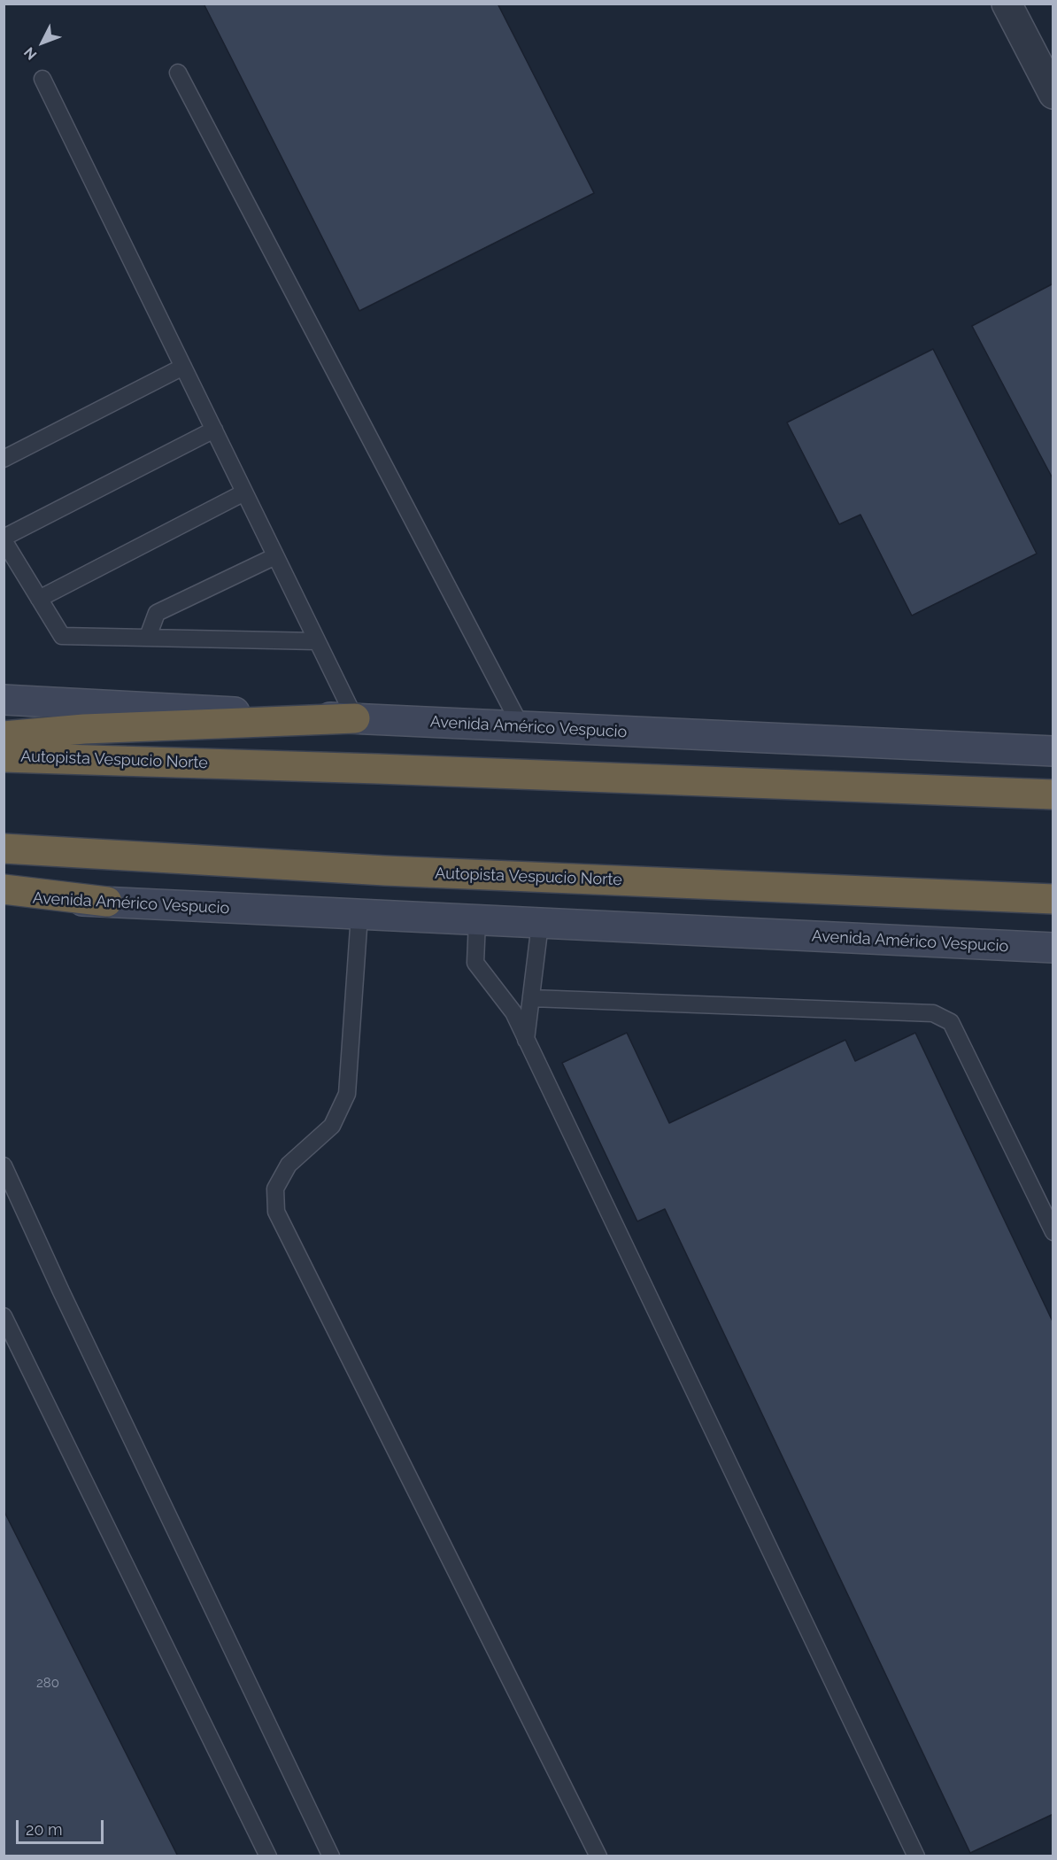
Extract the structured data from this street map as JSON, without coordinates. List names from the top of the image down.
{
  "streets": {
    "highway": ["Autopista Vespucio Norte"],
    "main road": ["Avenida Américo Vespucio"]
  },
  "house_numbers": ["280"],
  "scale_bar": "20 m",
  "north": "bottom left"
}
